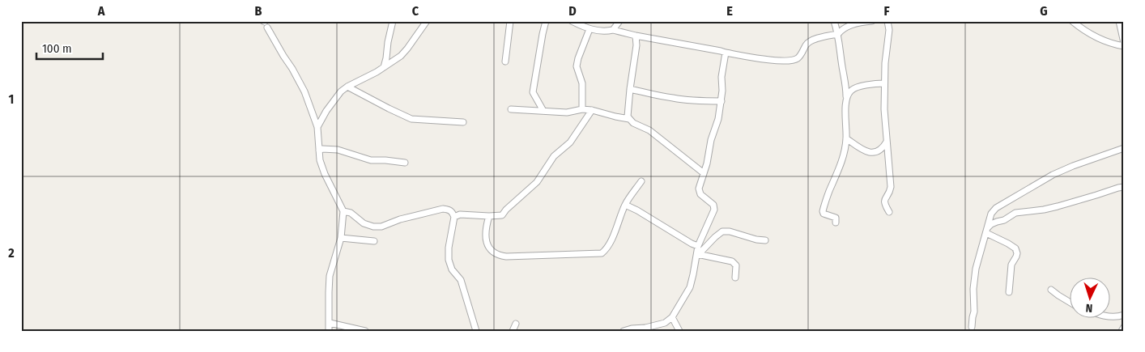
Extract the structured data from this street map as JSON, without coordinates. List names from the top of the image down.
{
  "scale_bar": "100 m",
  "north": "bottom",
  "grid": {
    "columns": [
      "A",
      "B",
      "C",
      "D",
      "E",
      "F",
      "G"
    ],
    "rows": ["1", "2"]
  }
}
